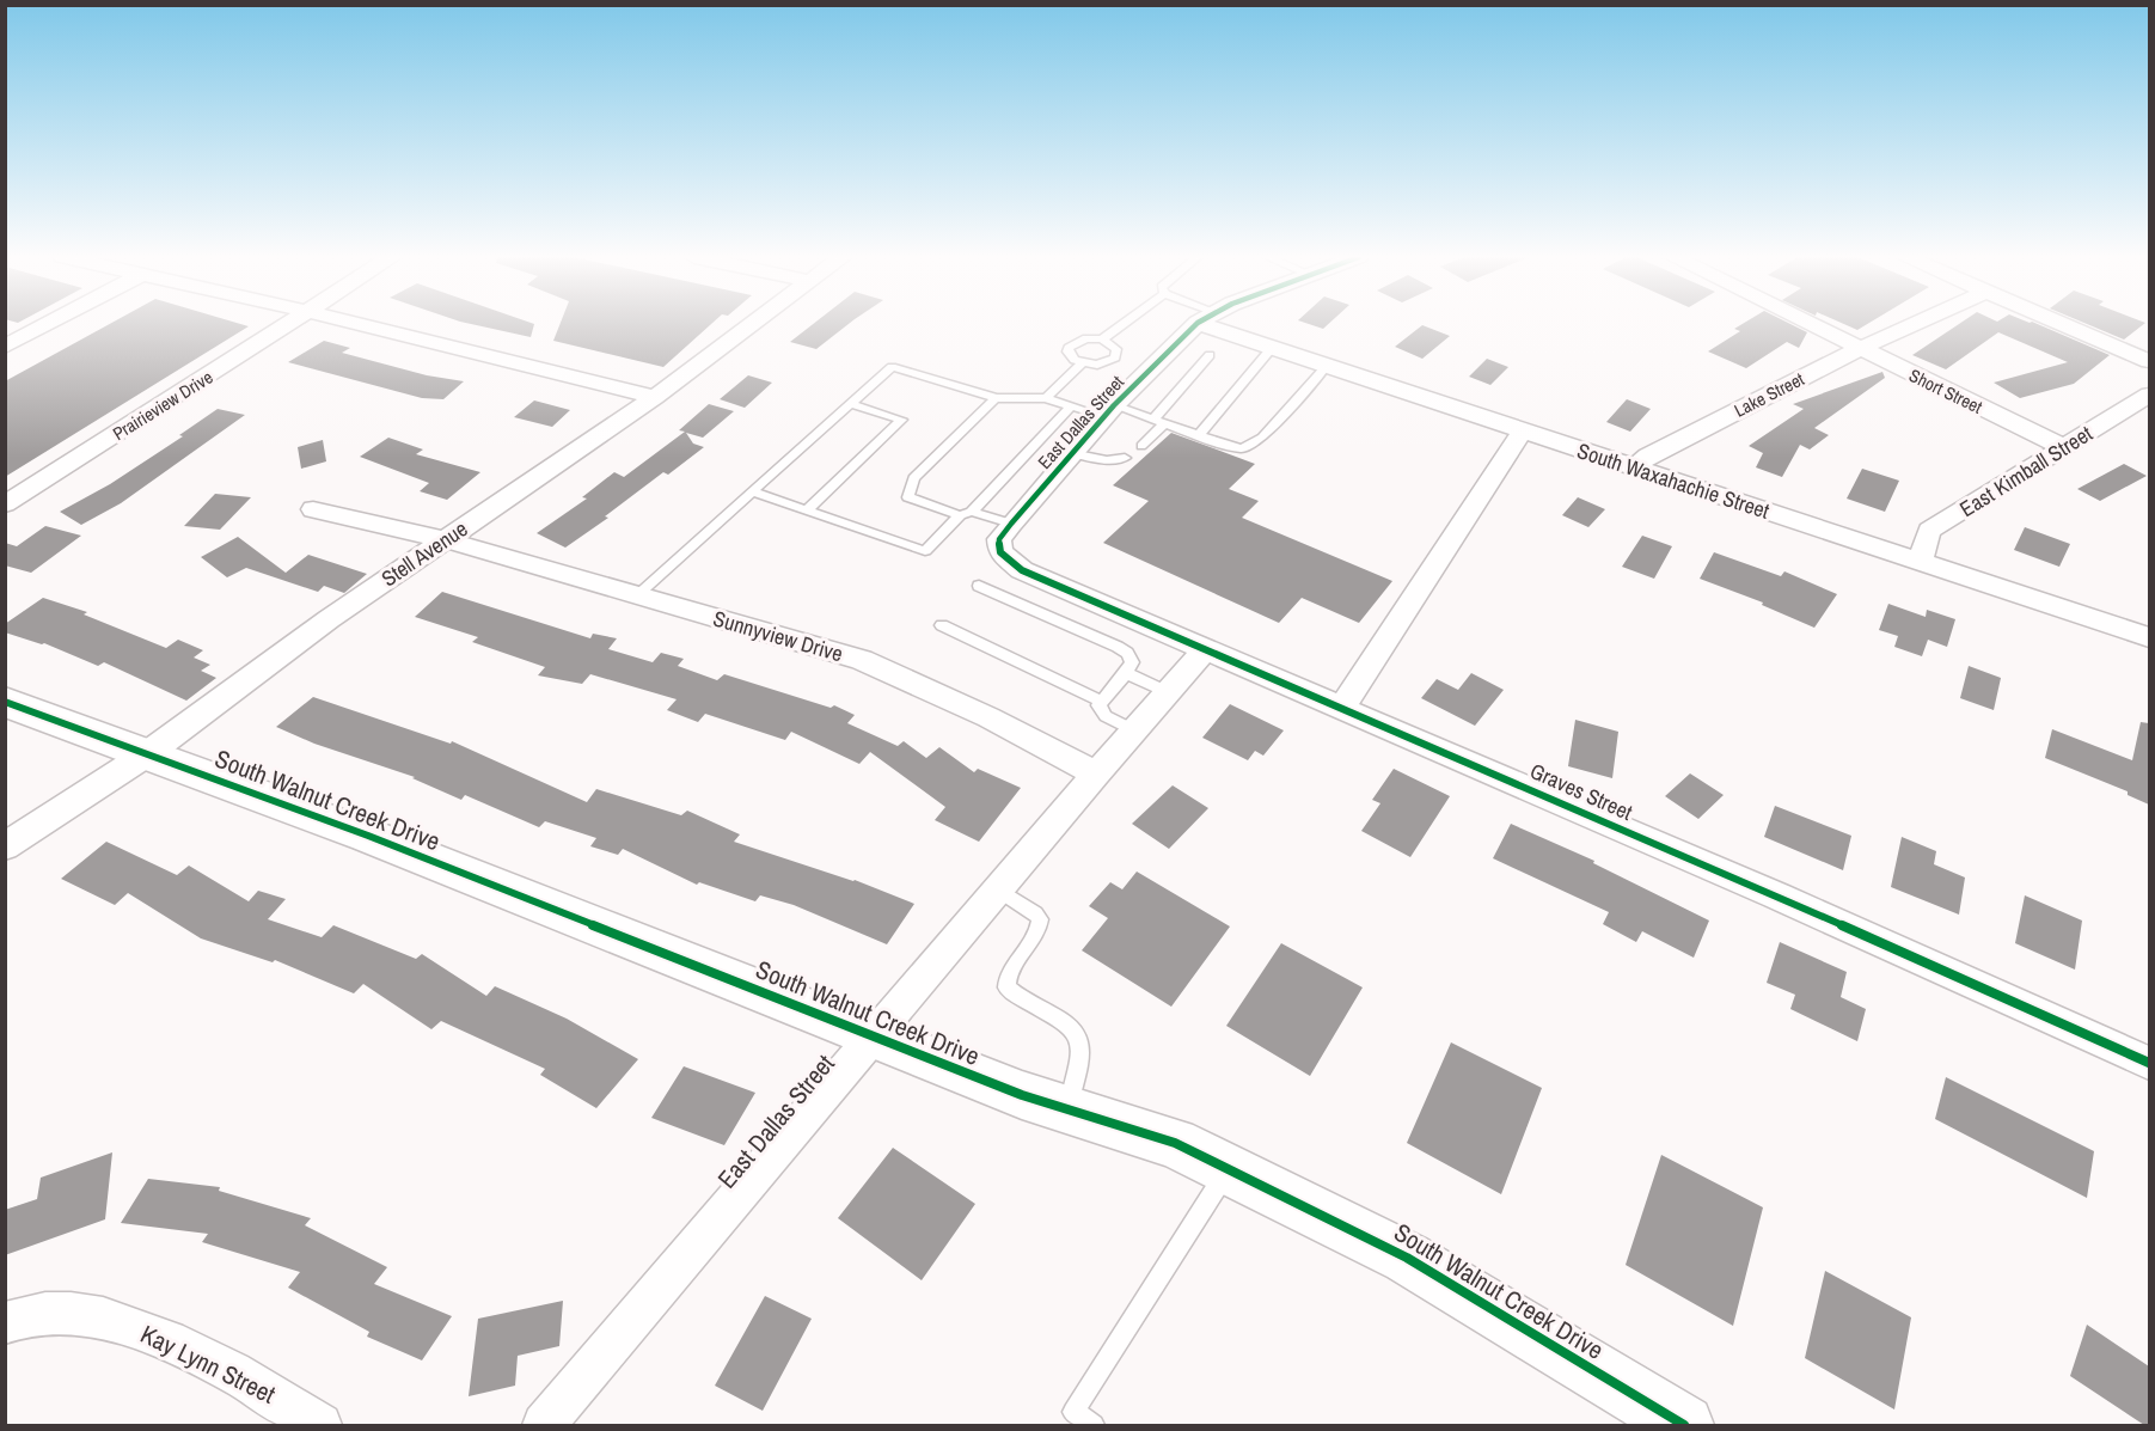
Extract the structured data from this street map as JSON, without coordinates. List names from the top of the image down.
{
  "streets": {
    "street": [
      "Short Street",
      "Lake Street",
      "Prairieview Drive",
      "East Dallas Street",
      "East Kimball Street",
      "South Waxahachie Street",
      "Stell Avenue",
      "Sunnyview Drive",
      "Graves Street",
      "South Walnut Creek Drive",
      "Kay Lynn Street"
    ]
  },
  "crossings": [
    ["Short Street", "Lake Street"],
    ["Short Street", "East Kimball Street"],
    ["Lake Street", "South Waxahachie Street"],
    ["East Dallas Street", "Sunnyview Drive"],
    ["East Dallas Street", "Graves Street"],
    ["East Dallas Street", "South Walnut Creek Drive"],
    ["East Kimball Street", "South Waxahachie Street"],
    ["Stell Avenue", "Sunnyview Drive"],
    ["Stell Avenue", "South Walnut Creek Drive"]
  ]
}
